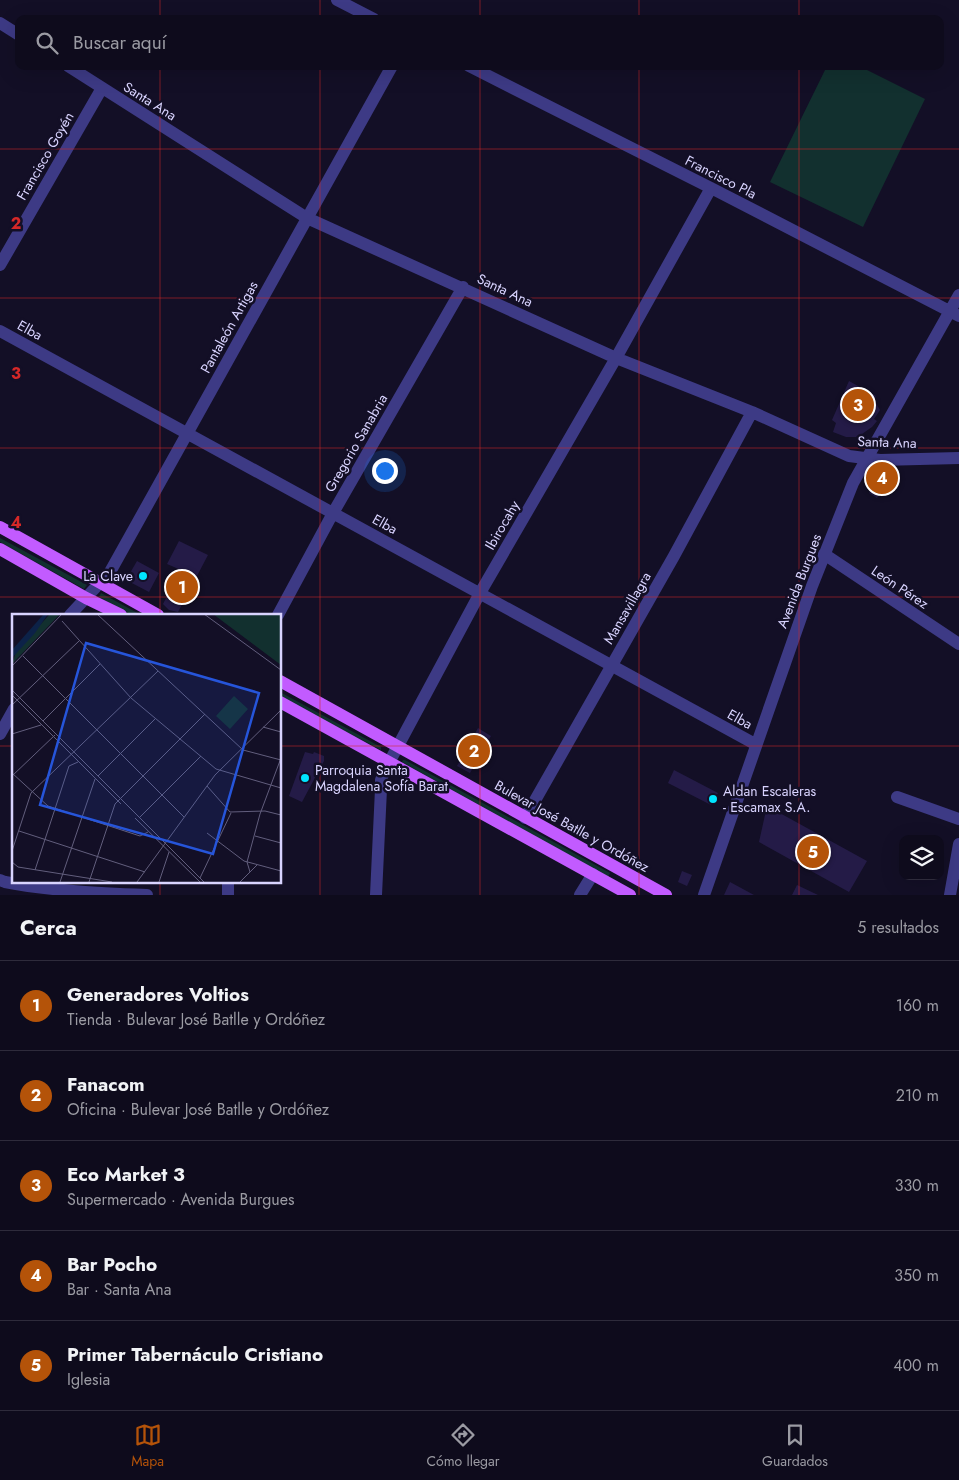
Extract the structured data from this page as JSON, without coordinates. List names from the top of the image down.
{
  "streets": {
    "main road": ["Bulevar José Batlle y Ordóñez"],
    "street": [
      "Santa Ana",
      "Francisco Goyén",
      "Francisco Pla",
      "Pantaleón Artigas",
      "Elba",
      "Gregorio Sanabria",
      "Ibirocahy",
      "Avenida Burgues",
      "León Pérez",
      "Mansavillagra"
    ]
  },
  "crossings": [
    ["Santa Ana", "Francisco Goyén"],
    ["Santa Ana", "Pantaleón Artigas"],
    ["Santa Ana", "Gregorio Sanabria"],
    ["Santa Ana", "Ibirocahy"],
    ["Santa Ana", "Avenida Burgues"],
    ["Santa Ana", "Mansavillagra"],
    ["Francisco Pla", "Ibirocahy"],
    ["Francisco Pla", "Avenida Burgues"],
    ["Pantaleón Artigas", "Elba"],
    ["Elba", "Gregorio Sanabria"],
    ["Elba", "Ibirocahy"],
    ["Elba", "Avenida Burgues"],
    ["Elba", "Mansavillagra"],
    ["Ibirocahy", "Bulevar José Batlle y Ordóñez"],
    ["Avenida Burgues", "León Pérez"],
    ["Mansavillagra", "Bulevar José Batlle y Ordóñez"]
  ],
  "places": ["La Clave", "Parroquia Santa Magdalena Sofía Barat", "Aldan Escaleras - Escamax S.A."],
  "page": {
    "search": "Buscar aquí",
    "pins": [
      "3",
      "4",
      "1",
      "2",
      "5"
    ],
    "heading": ["Cerca", "5 resultados"],
    "list": [
      {
        "mark": "1",
        "name": "Generadores Voltios",
        "note": "Tienda · Bulevar José Batlle y Ordóñez",
        "value": "160 m"
      },
      {
        "mark": "2",
        "name": "Fanacom",
        "note": "Oficina · Bulevar José Batlle y Ordóñez",
        "value": "210 m"
      },
      {
        "mark": "3",
        "name": "Eco Market 3",
        "note": "Supermercado · Avenida Burgues",
        "value": "330 m"
      },
      {
        "mark": "4",
        "name": "Bar Pocho",
        "note": "Bar · Santa Ana",
        "value": "350 m"
      },
      {
        "mark": "5",
        "name": "Primer Tabernáculo Cristiano",
        "note": "Iglesia",
        "value": "400 m"
      }
    ],
    "nav": ["Mapa", "Cómo llegar", "Guardados"]
  },
  "grid": {
    "rows": ["2", "3", "4"]
  }
}
